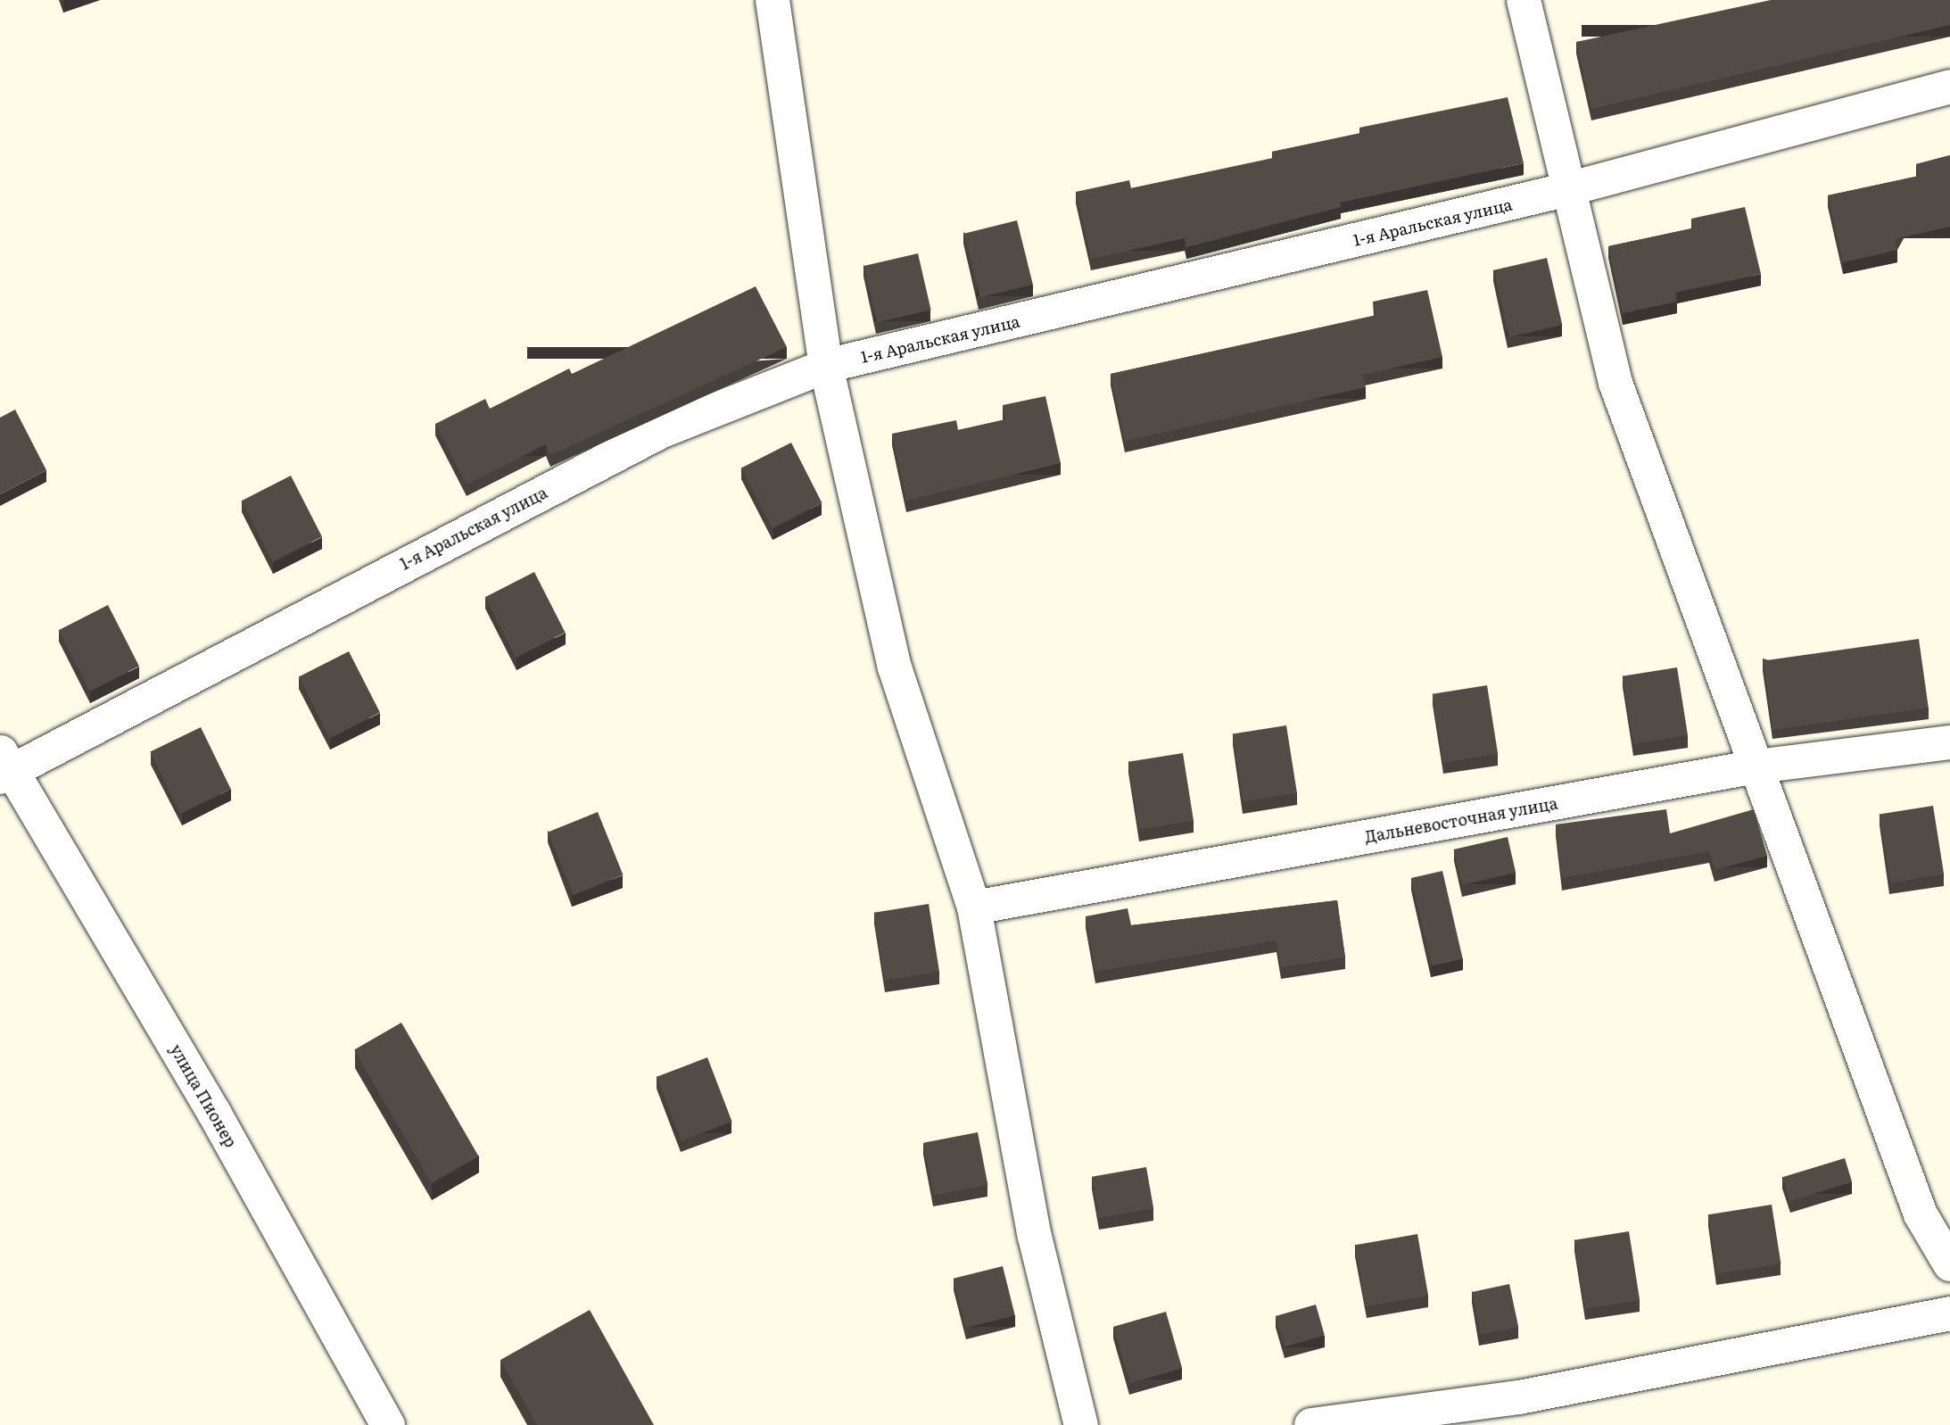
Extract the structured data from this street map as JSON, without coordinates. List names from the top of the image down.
{
  "streets": {
    "street": ["1-я Аральская улица", "Дальневосточная улица", "улица Пионер"]
  },
  "crossings": [
    ["1-я Аральская улица", "улица Пионер"]
  ]
}
